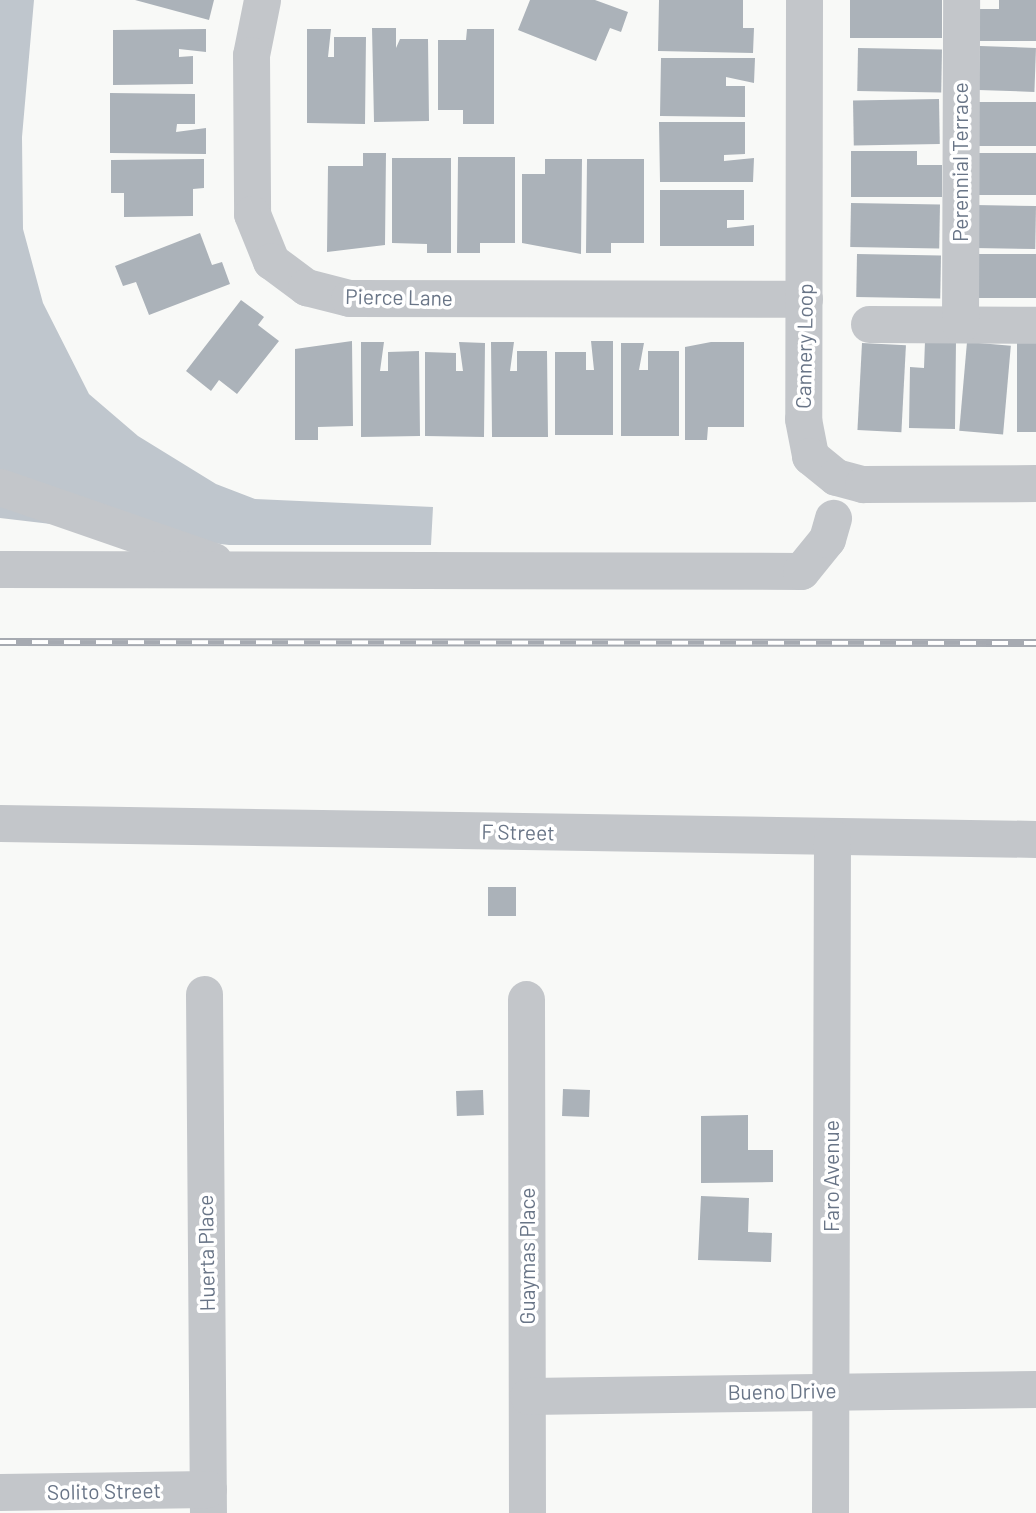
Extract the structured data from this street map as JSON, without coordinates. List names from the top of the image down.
{
  "streets": {
    "street": [
      "Perennial Terrace",
      "Pierce Lane",
      "Cannery Loop",
      "F Street",
      "Faro Avenue",
      "Huerta Place",
      "Guaymas Place",
      "Bueno Drive",
      "Solito Street"
    ]
  },
  "crossings": [
    ["Pierce Lane", "Cannery Loop"],
    ["F Street", "Faro Avenue"],
    ["Faro Avenue", "Bueno Drive"],
    ["Huerta Place", "Solito Street"],
    ["Guaymas Place", "Bueno Drive"]
  ]
}
